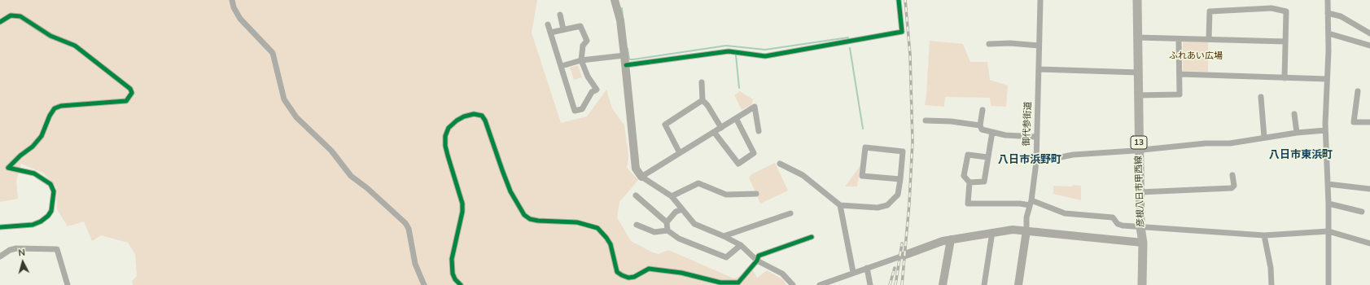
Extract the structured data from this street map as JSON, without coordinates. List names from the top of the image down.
{
  "streets": {
    "main road": ["13", "彦根八日市甲西線"],
    "street": ["御代参街道"]
  },
  "districts": ["八日市東浜町", "八日市浜野町"],
  "parks": ["ふれあい広場"],
  "north": "top"
}
